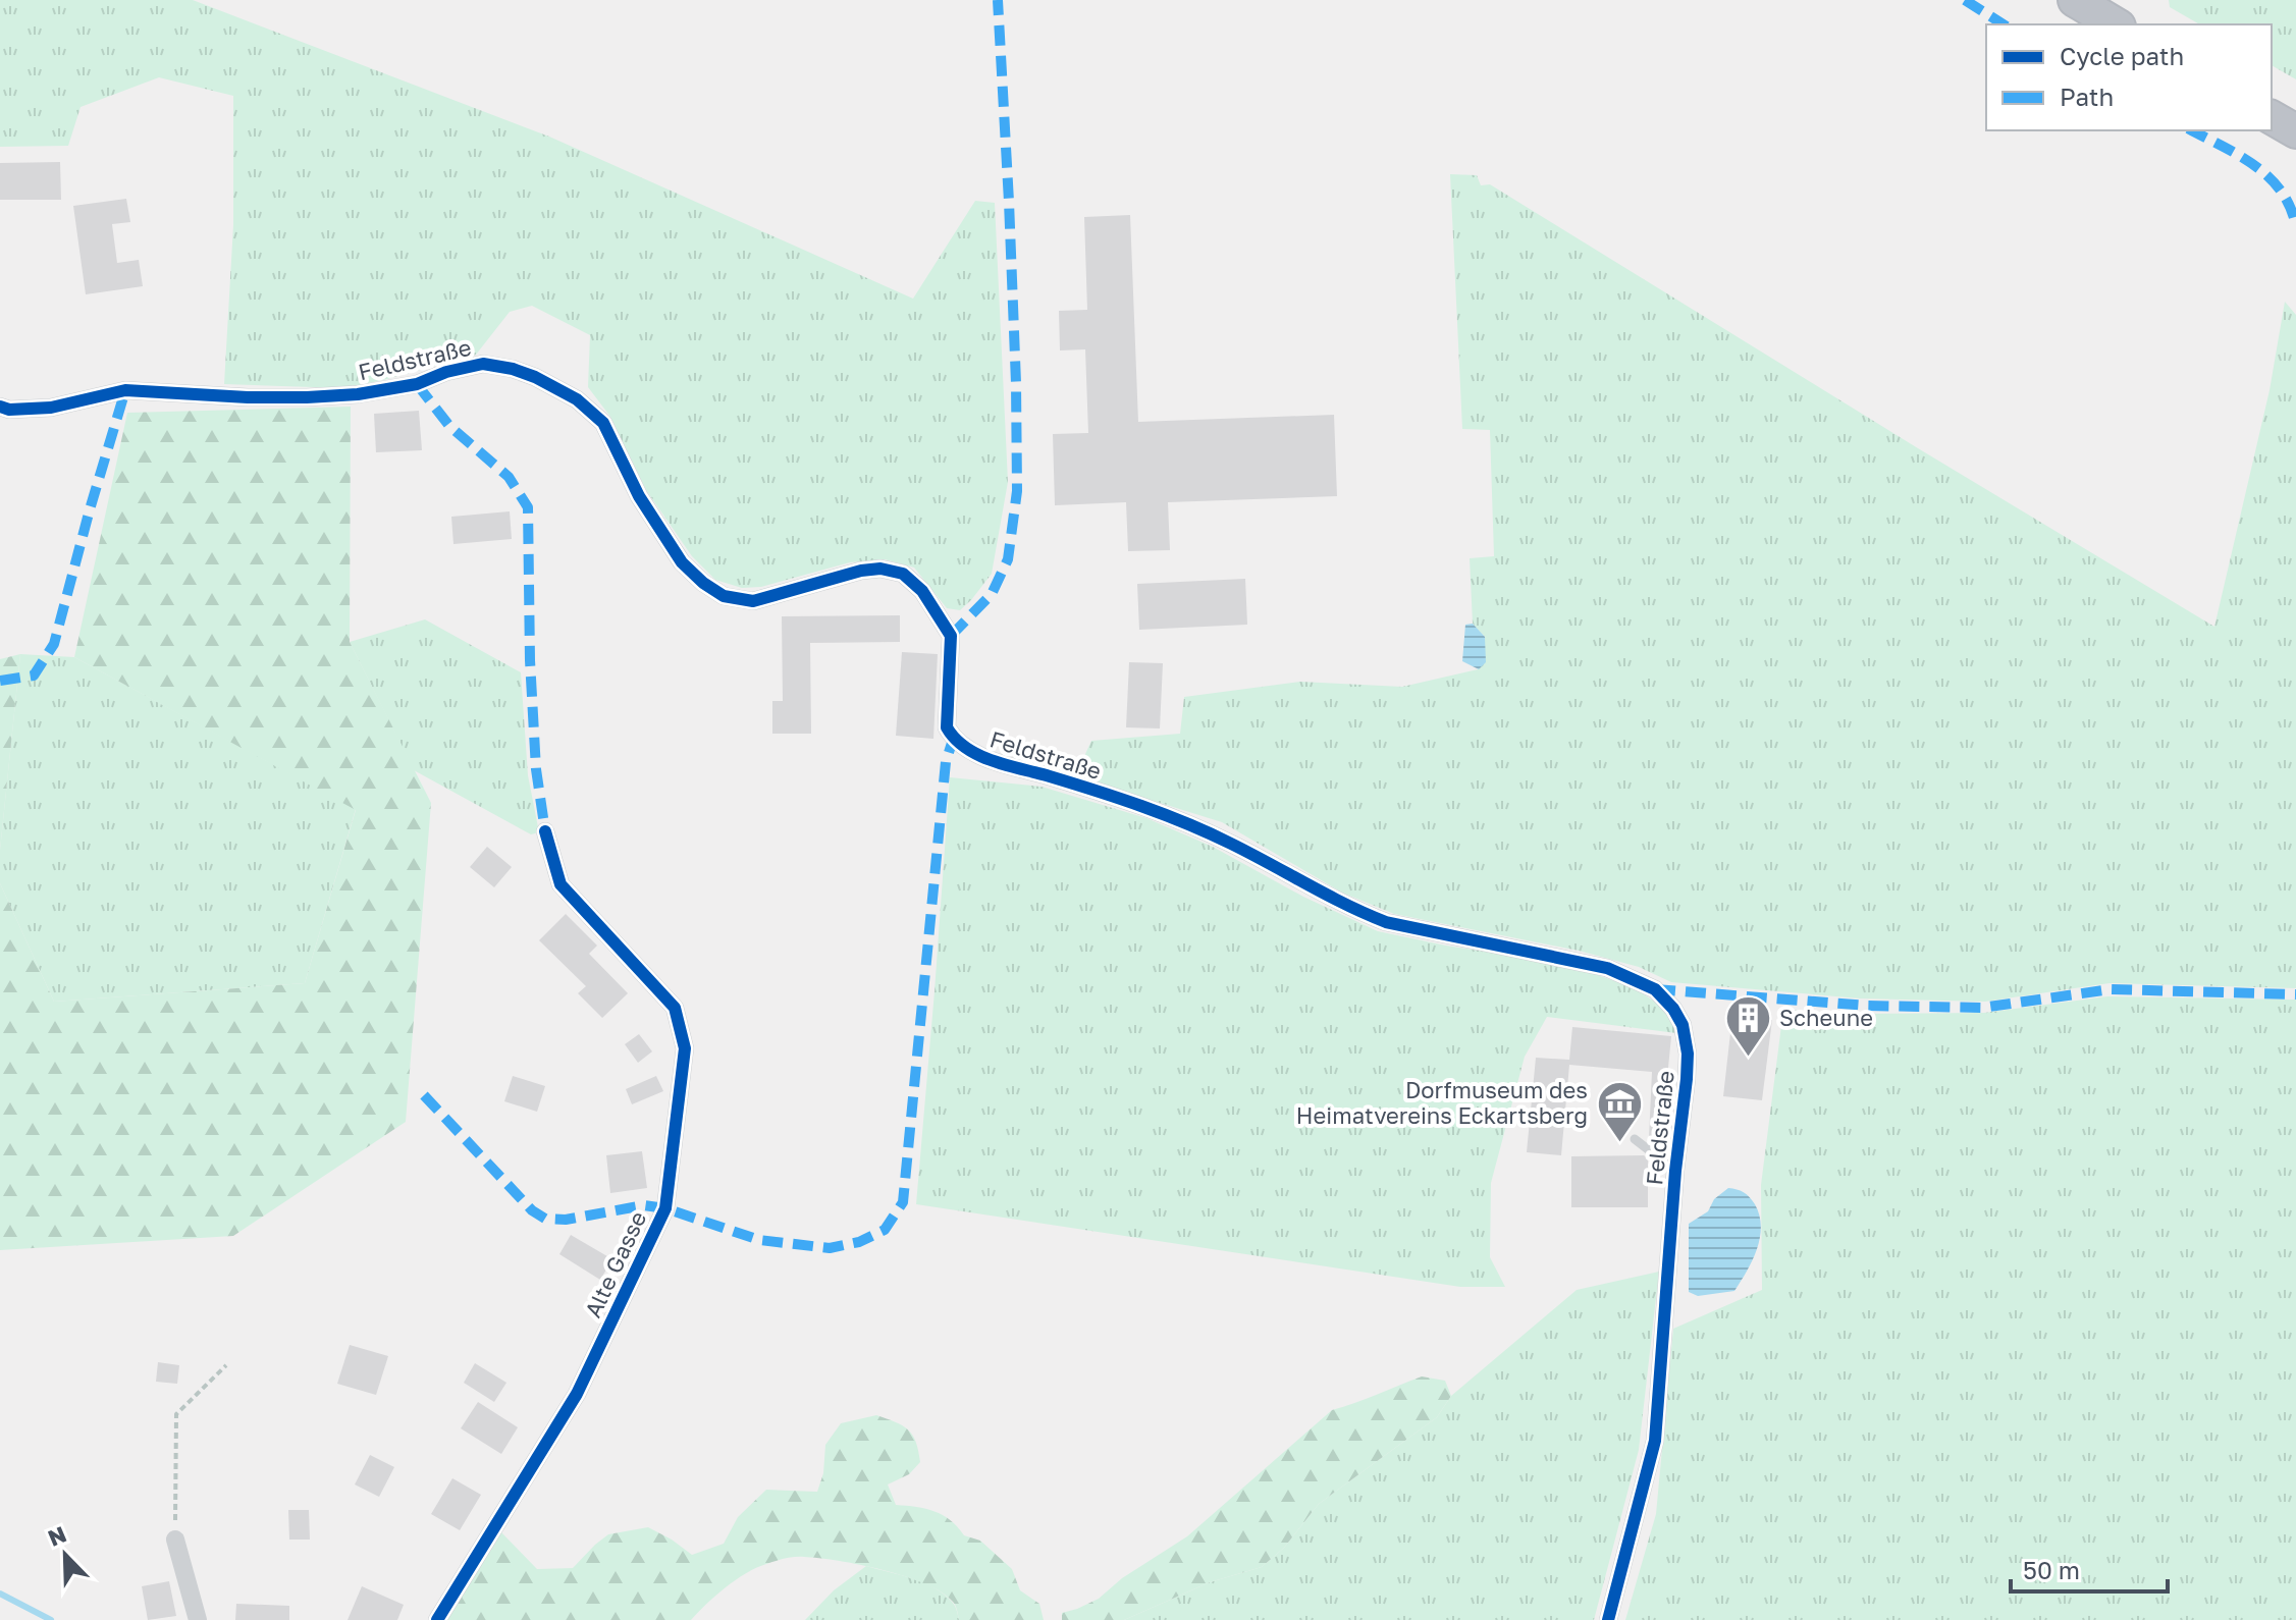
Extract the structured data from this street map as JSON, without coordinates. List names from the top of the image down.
{
  "streets": {
    "street": ["Feldstraße", "Alte Gasse"]
  },
  "places": {
    "building": ["Scheune"],
    "museum": ["Dorfmuseum des Heimatvereins Eckartsberg"]
  },
  "legend": ["Cycle path", "Path"],
  "scale_bar": "50 m",
  "north": "top left"
}
